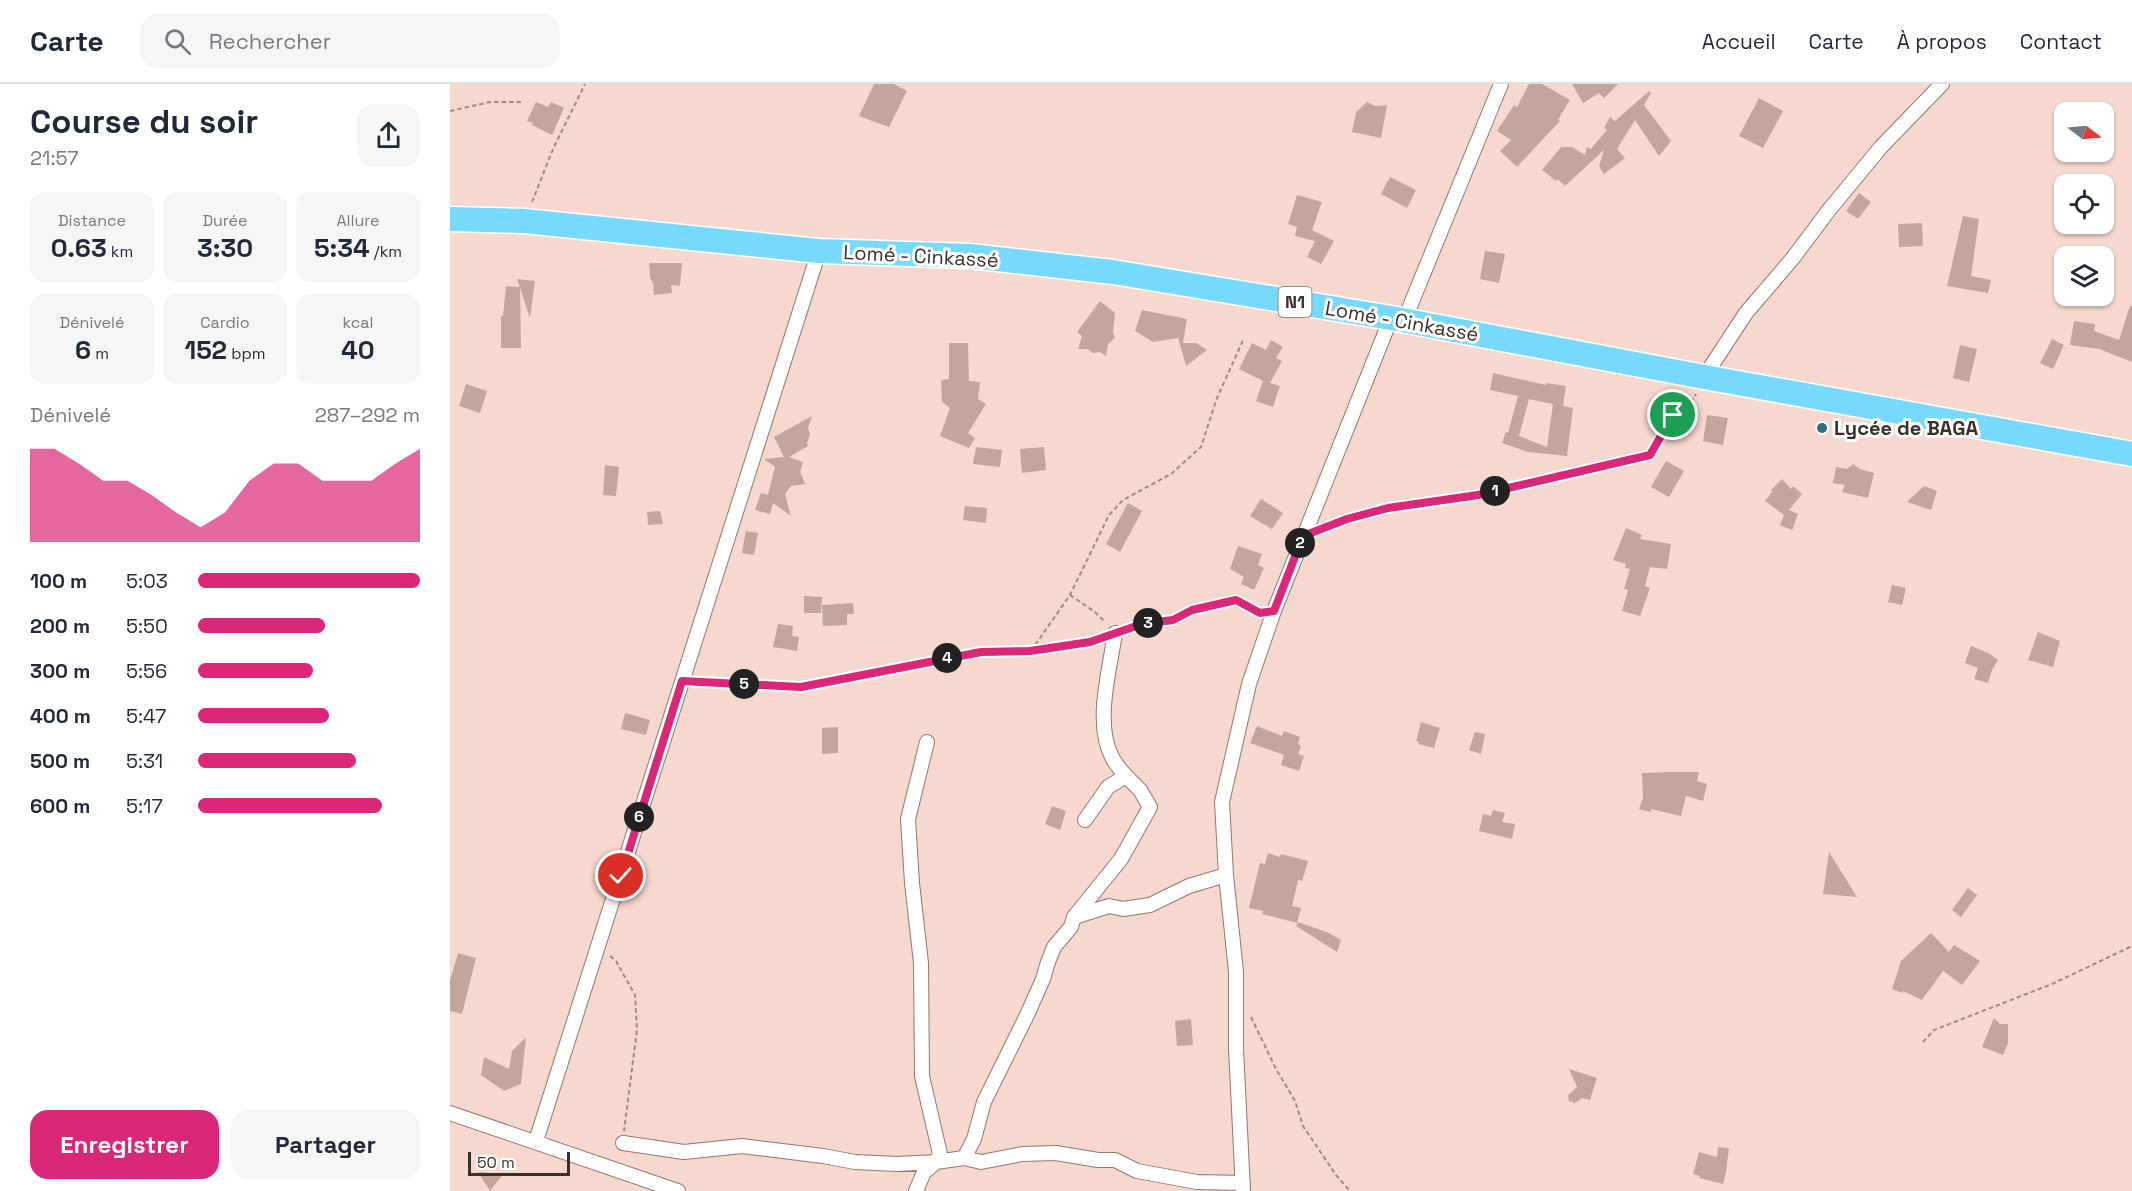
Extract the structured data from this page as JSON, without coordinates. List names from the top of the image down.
{
  "streets": {
    "highway": ["Lomé - Cinkassé", "N1"]
  },
  "places": ["Lycée de BAGA"],
  "scale_bar": "50 m",
  "north": "right",
  "page": {
    "header": "Carte",
    "search": "Rechercher",
    "nav": [
      "Accueil",
      "Carte",
      "À propos",
      "Contact"
    ],
    "heading": ["Course du soir", "21:57"],
    "stats": [
      ["Distance", "0.63 km"],
      ["Durée", "3:30"],
      ["Allure", "5:34 /km"],
      ["Dénivelé", "6 m"],
      ["Cardio", "152 bpm"],
      ["kcal", "40"]
    ],
    "chart": ["Dénivelé", "287–292 m"],
    "pins": [
      "1",
      "2",
      "3",
      "4",
      "5",
      "6"
    ],
    "list": [
      {
        "name": "100 m",
        "note": "5:03"
      },
      {
        "name": "200 m",
        "note": "5:50"
      },
      {
        "name": "300 m",
        "note": "5:56"
      },
      {
        "name": "400 m",
        "note": "5:47"
      },
      {
        "name": "500 m",
        "note": "5:31"
      },
      {
        "name": "600 m",
        "note": "5:17"
      }
    ],
    "buttons": ["Enregistrer", "Partager"],
    "scale": "50 m"
  }
}
